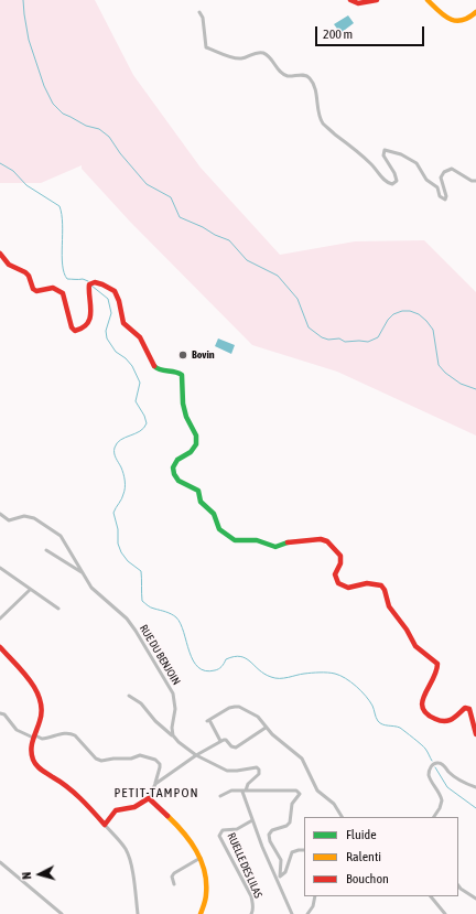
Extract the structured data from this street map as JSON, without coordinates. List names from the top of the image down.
{
  "streets": {
    "street": ["RUE DU BENJOIN", "RUELLE DES LILAS"]
  },
  "districts": ["PETIT-TAMPON"],
  "places": ["Bovin"],
  "legend": ["Fluide", "Ralenti", "Bouchon"],
  "scale_bar": "200 m",
  "north": "left"
}
